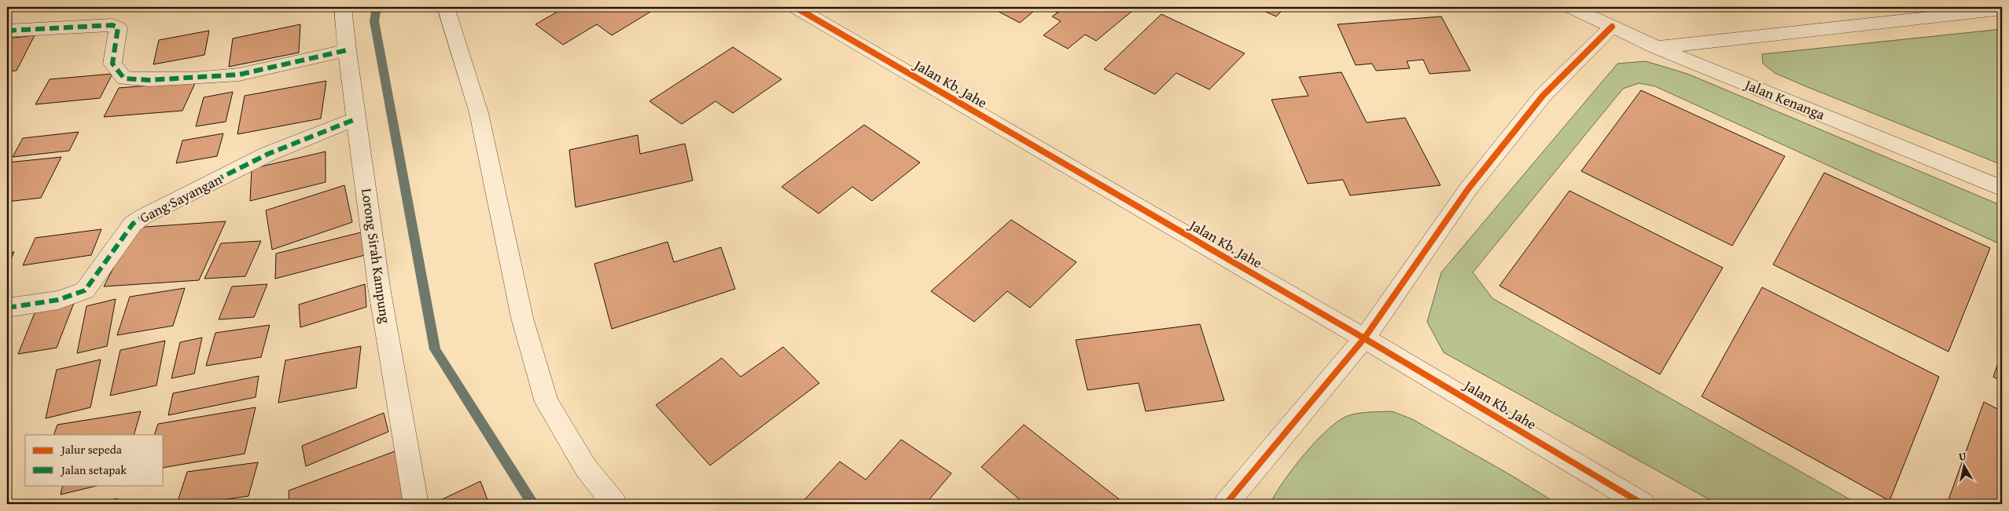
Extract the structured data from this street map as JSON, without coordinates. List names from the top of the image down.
{
  "streets": {
    "street": [
      "Jalan Kb. Jahe",
      "Jalan Kenanga",
      "Gang Sayangan",
      "Lorong Sirah Kampung"
    ]
  },
  "crossings": [
    ["Gang Sayangan", "Lorong Sirah Kampung"]
  ],
  "legend": ["Jalur sepeda", "Jalan setapak"],
  "north": "top"
}
